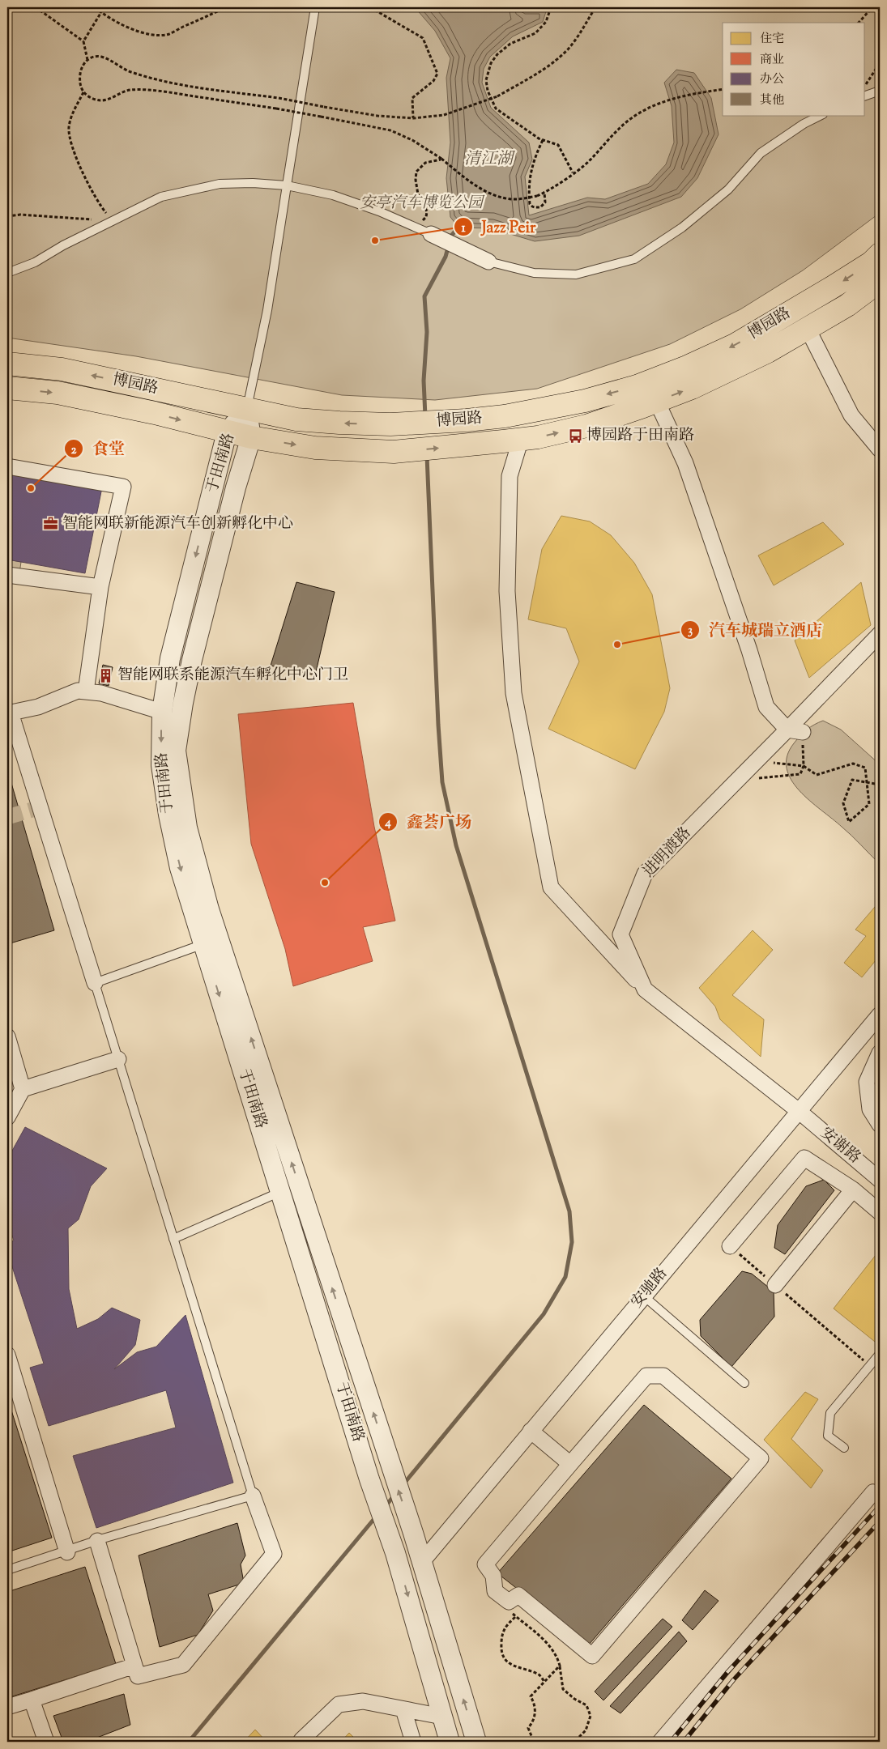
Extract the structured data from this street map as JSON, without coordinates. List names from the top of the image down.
{
  "streets": {
    "main road": ["博园路"],
    "street": [
      "于田南路",
      "进明渡路",
      "安谢路",
      "安驰路"
    ]
  },
  "crossings": [
    ["博园路", "于田南路"],
    ["于田南路", "安驰路"],
    ["进明渡路", "安谢路"],
    ["进明渡路", "安驰路"],
    ["安谢路", "安驰路"]
  ],
  "water": ["清江湖"],
  "parks": ["安亭汽车博览公园"],
  "places": {
    "other": [
      "Jazz Peir",
      "食堂",
      "汽车城瑞立酒店",
      "鑫荟广场"
    ],
    "bus stop": ["博园路于田南路"],
    "office": ["智能网联新能源汽车创新孵化中心"],
    "building": ["智能网联系能源汽车孵化中心门卫"]
  },
  "legend": [
    "住宅",
    "商业",
    "办公",
    "其他"
  ]
}
